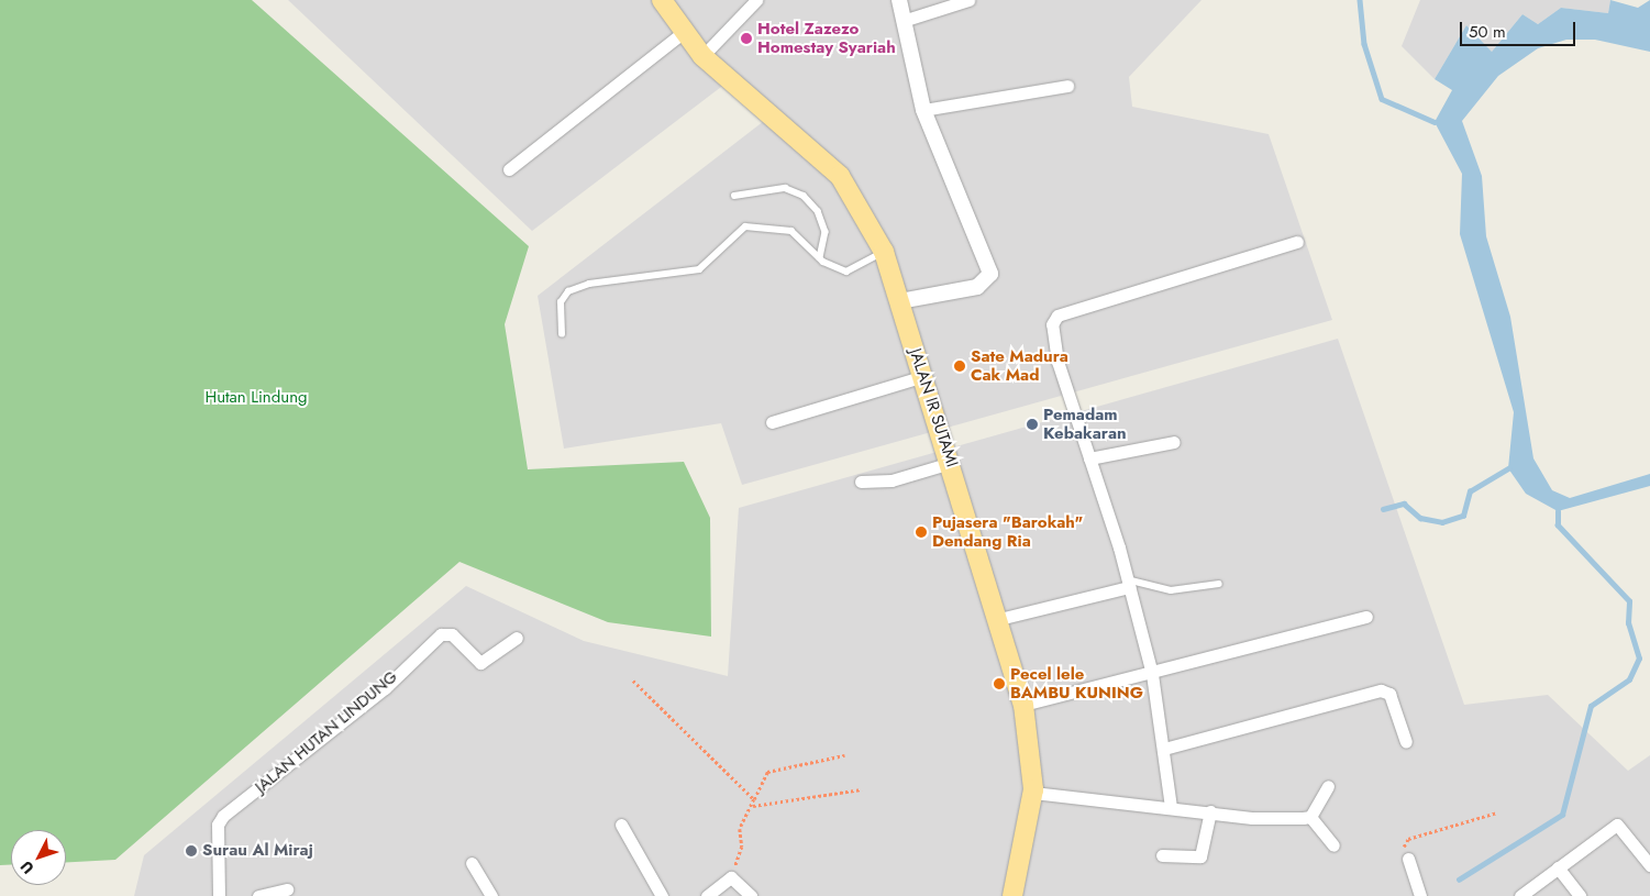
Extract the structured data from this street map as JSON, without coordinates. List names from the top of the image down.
{
  "streets": {
    "main road": ["JALAN IR SUTAMI"],
    "street": ["JALAN HUTAN LINDUNG"]
  },
  "parks": ["Hutan Lindung"],
  "places": [
    "Hotel Zazezo Homestay Syariah",
    "Sate Madura Cak Mad",
    "Pemadam Kebakaran",
    "Pujasera \"Barokah\" Dendang Ria",
    "Pecel lele BAMBU KUNING",
    "Surau Al Miraj"
  ],
  "scale_bar": "50 m",
  "north": "bottom left"
}
